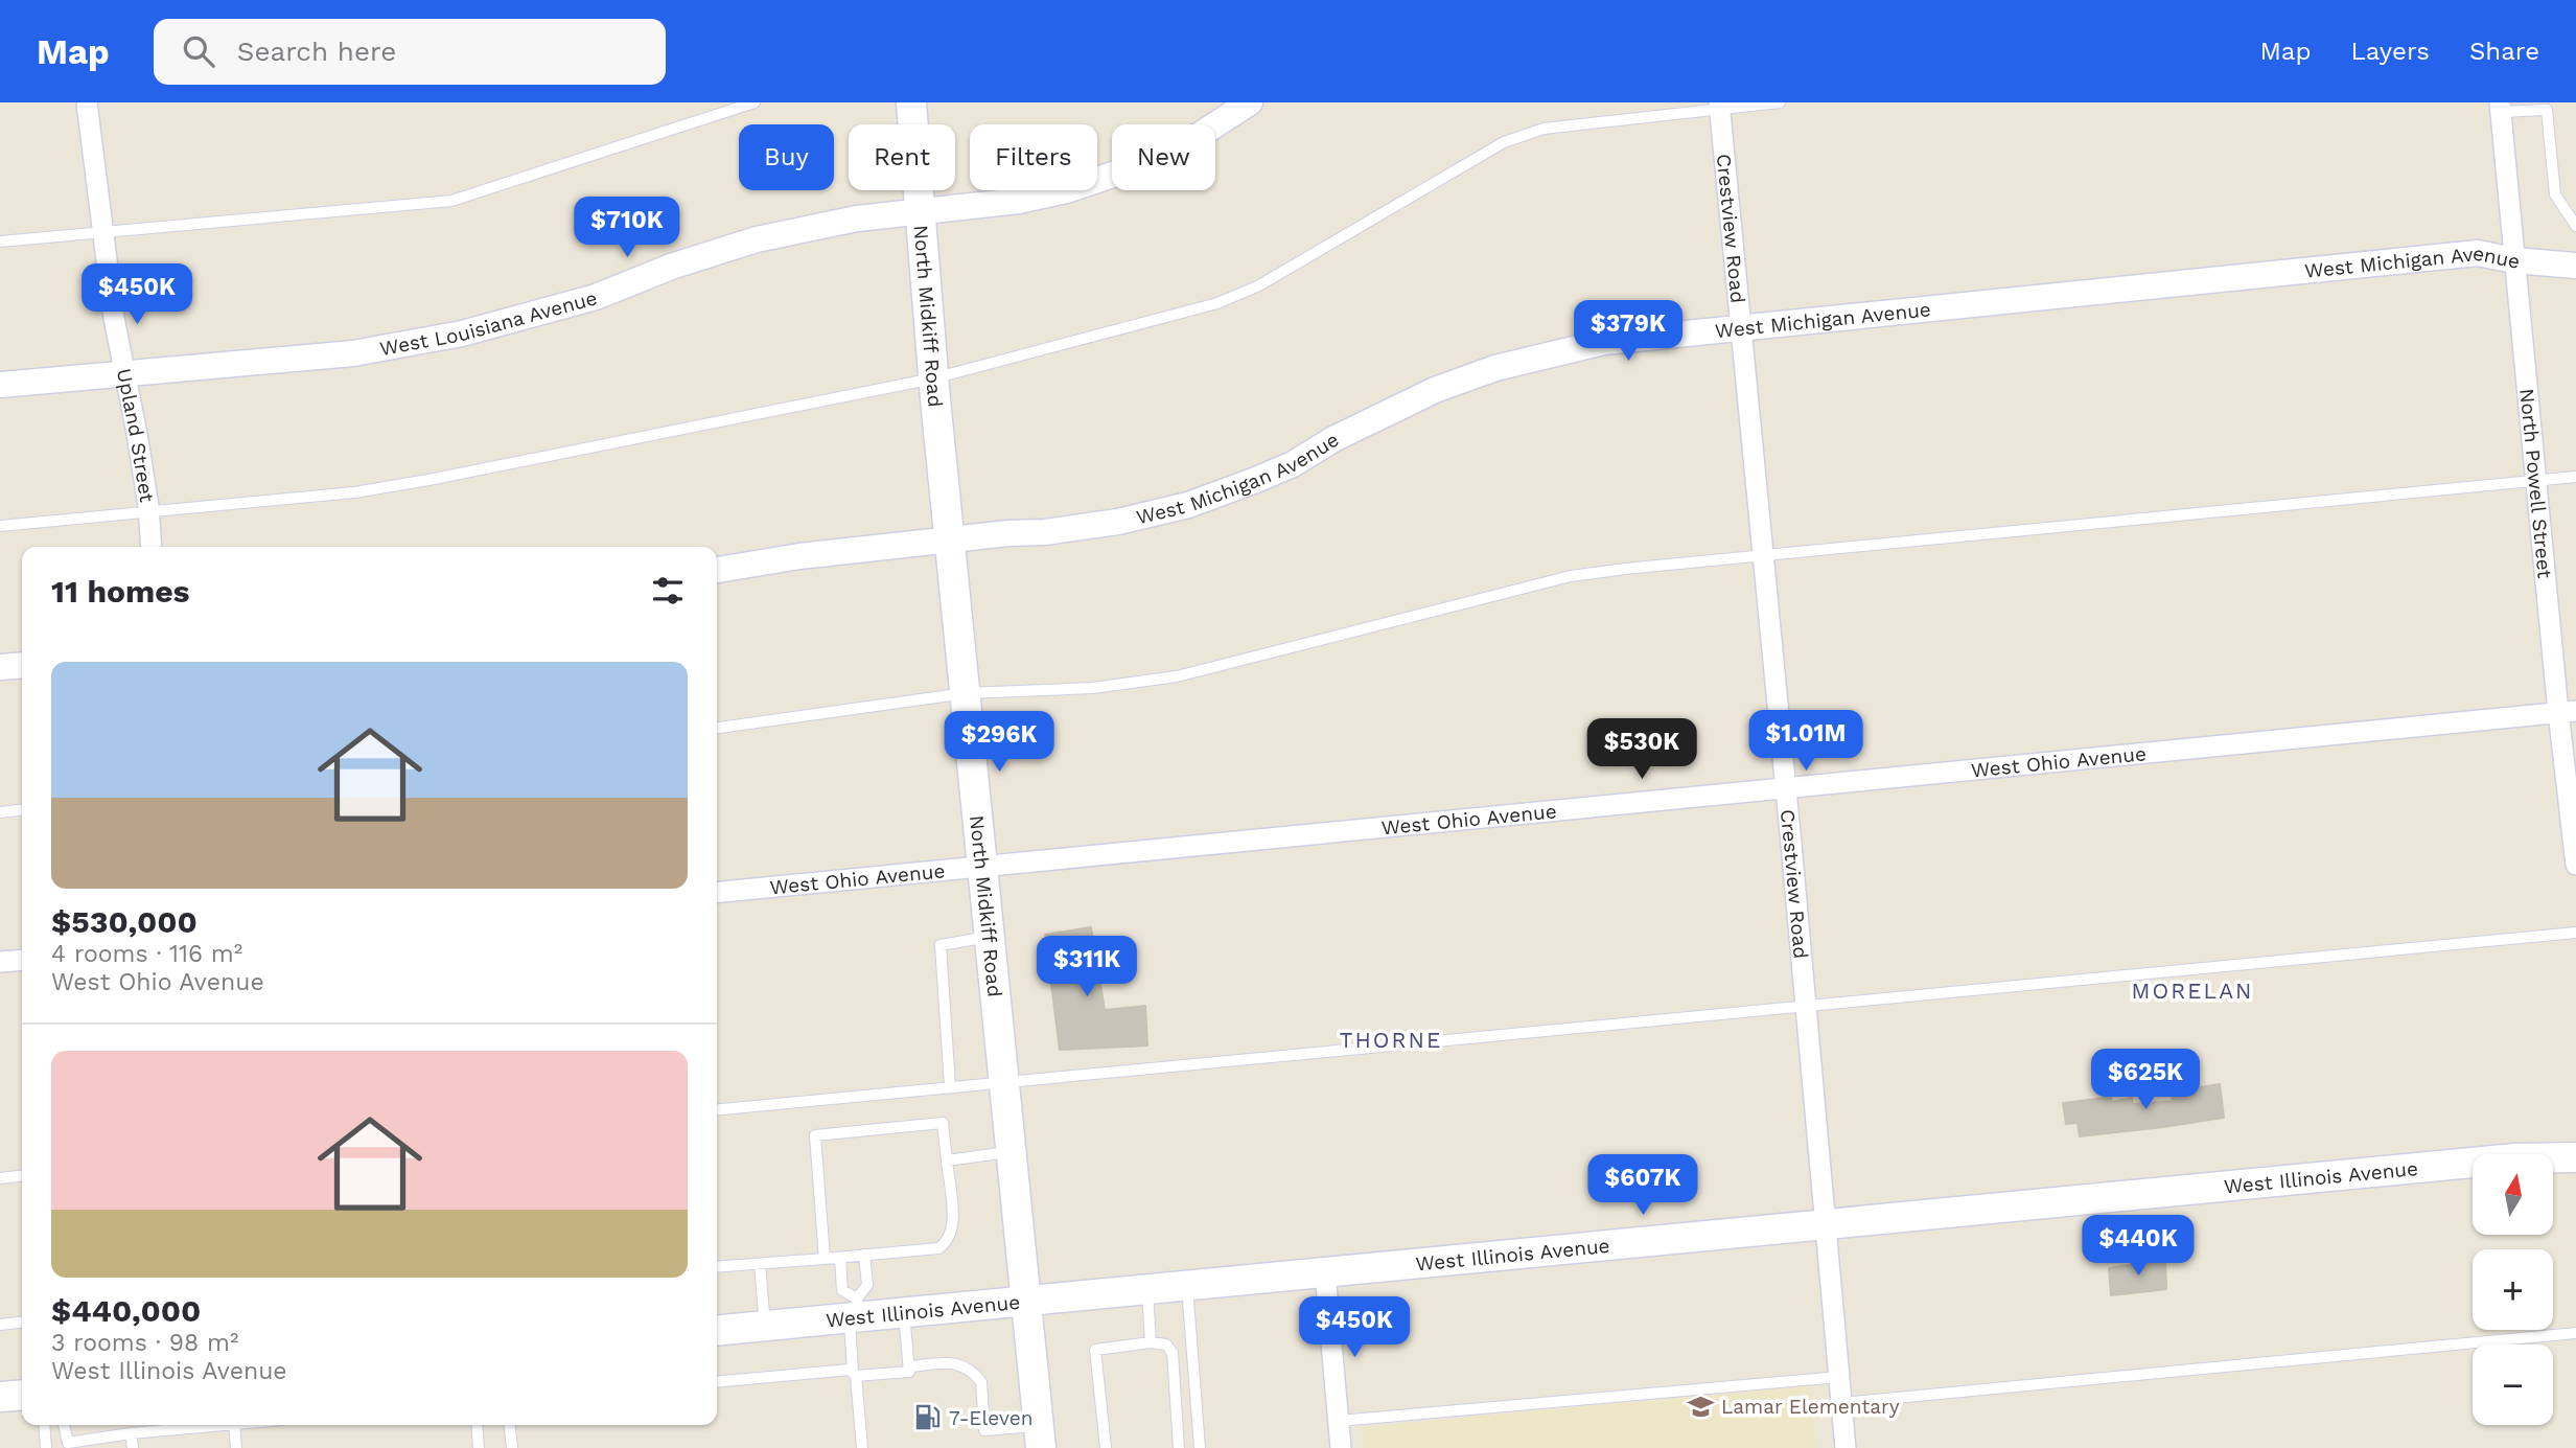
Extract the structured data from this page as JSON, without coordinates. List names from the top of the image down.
{
  "streets": {
    "main road": ["North Midkiff Road", "West Illinois Avenue"],
    "street": [
      "Crestview Road",
      "West Michigan Avenue",
      "West Louisiana Avenue",
      "Upland Street",
      "North Powell Street",
      "West Ohio Avenue"
    ]
  },
  "crossings": [
    ["Crestview Road", "West Michigan Avenue"],
    ["Crestview Road", "West Ohio Avenue"],
    ["Crestview Road", "West Illinois Avenue"],
    ["West Michigan Avenue", "North Midkiff Road"],
    ["West Michigan Avenue", "North Powell Street"],
    ["North Midkiff Road", "West Louisiana Avenue"],
    ["North Midkiff Road", "West Ohio Avenue"],
    ["North Midkiff Road", "West Illinois Avenue"],
    ["West Louisiana Avenue", "Upland Street"],
    ["North Powell Street", "West Ohio Avenue"]
  ],
  "districts": ["MORELAN", "THORNE"],
  "places": {
    "school or university": ["Lamar Elementary"],
    "fuel station": ["7-Eleven"]
  },
  "north": "top",
  "page": {
    "header": "Map",
    "search": "Search here",
    "nav": ["Map", "Layers", "Share"],
    "chip": [
      "Buy",
      "Rent",
      "Filters",
      "New"
    ],
    "price": [
      "$710K",
      "$450K",
      "$379K",
      "$1.01M",
      "$296K",
      "$530K",
      "$311K",
      "$625K",
      "$607K",
      "$440K",
      "$450K"
    ],
    "heading": "11 homes",
    "list": [
      {
        "name": "$530,000",
        "note": "4 rooms · 116 m² · West Ohio Avenue"
      },
      {
        "name": "$440,000",
        "note": "3 rooms · 98 m² · West Illinois Avenue"
      }
    ],
    "map_buttons": ["+", "−"]
  }
}
